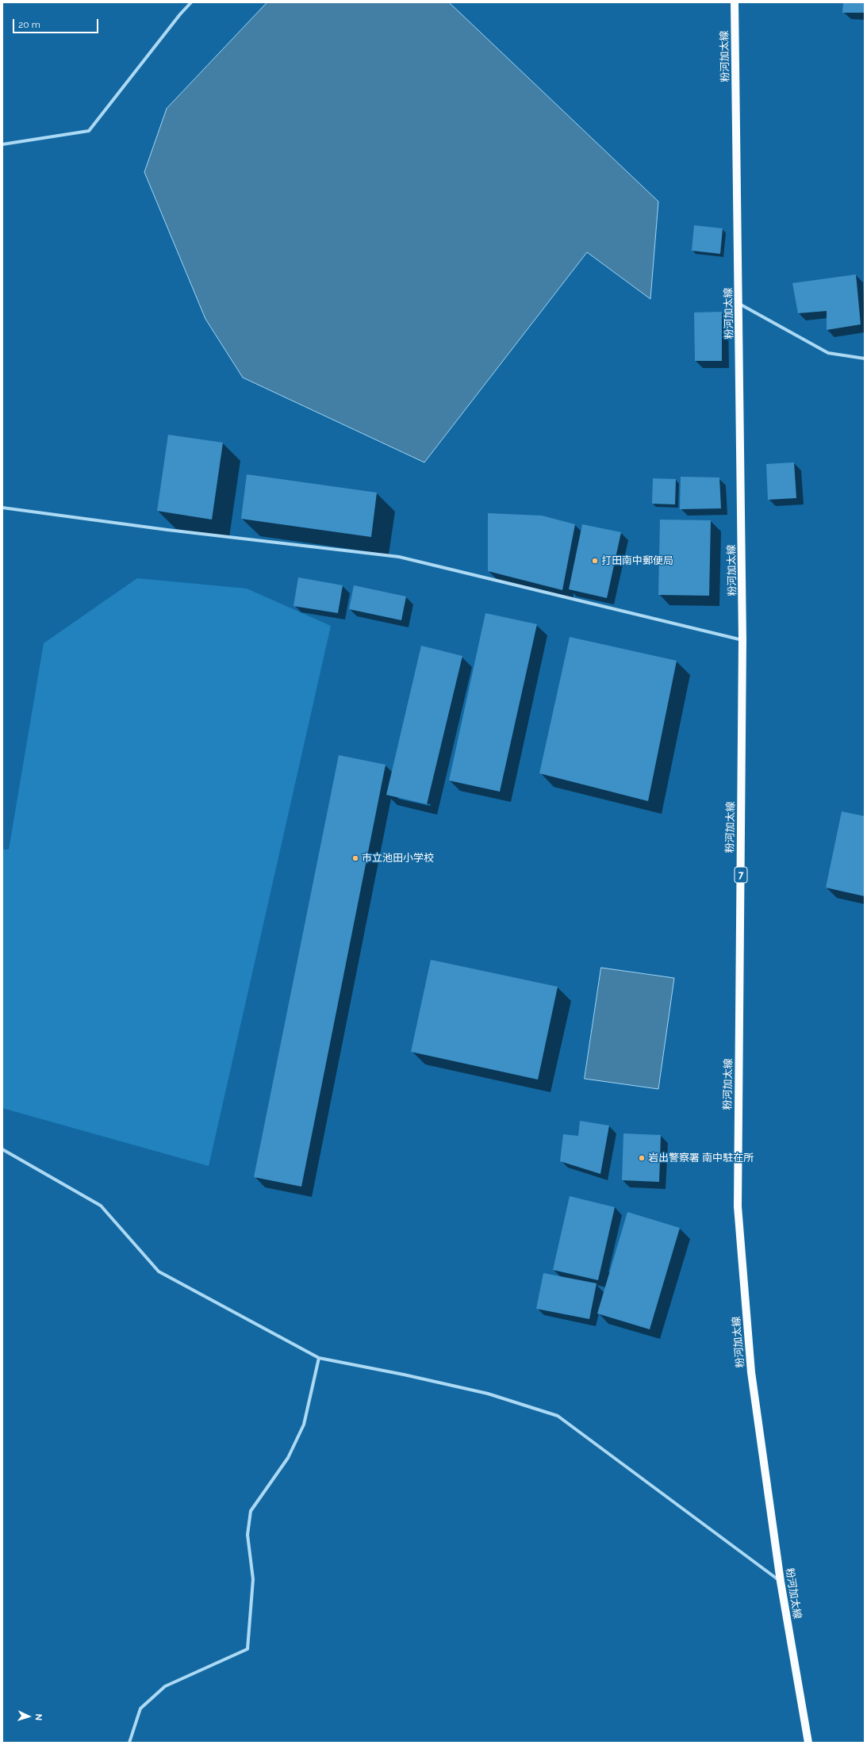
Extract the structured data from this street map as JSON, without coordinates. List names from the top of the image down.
{
  "streets": {
    "main road": ["粉河加太線", "7"]
  },
  "places": ["打田南中郵便局", "市立池田小学校", "岩出警察署 南中駐在所"],
  "scale_bar": "20 m",
  "north": "right"
}
